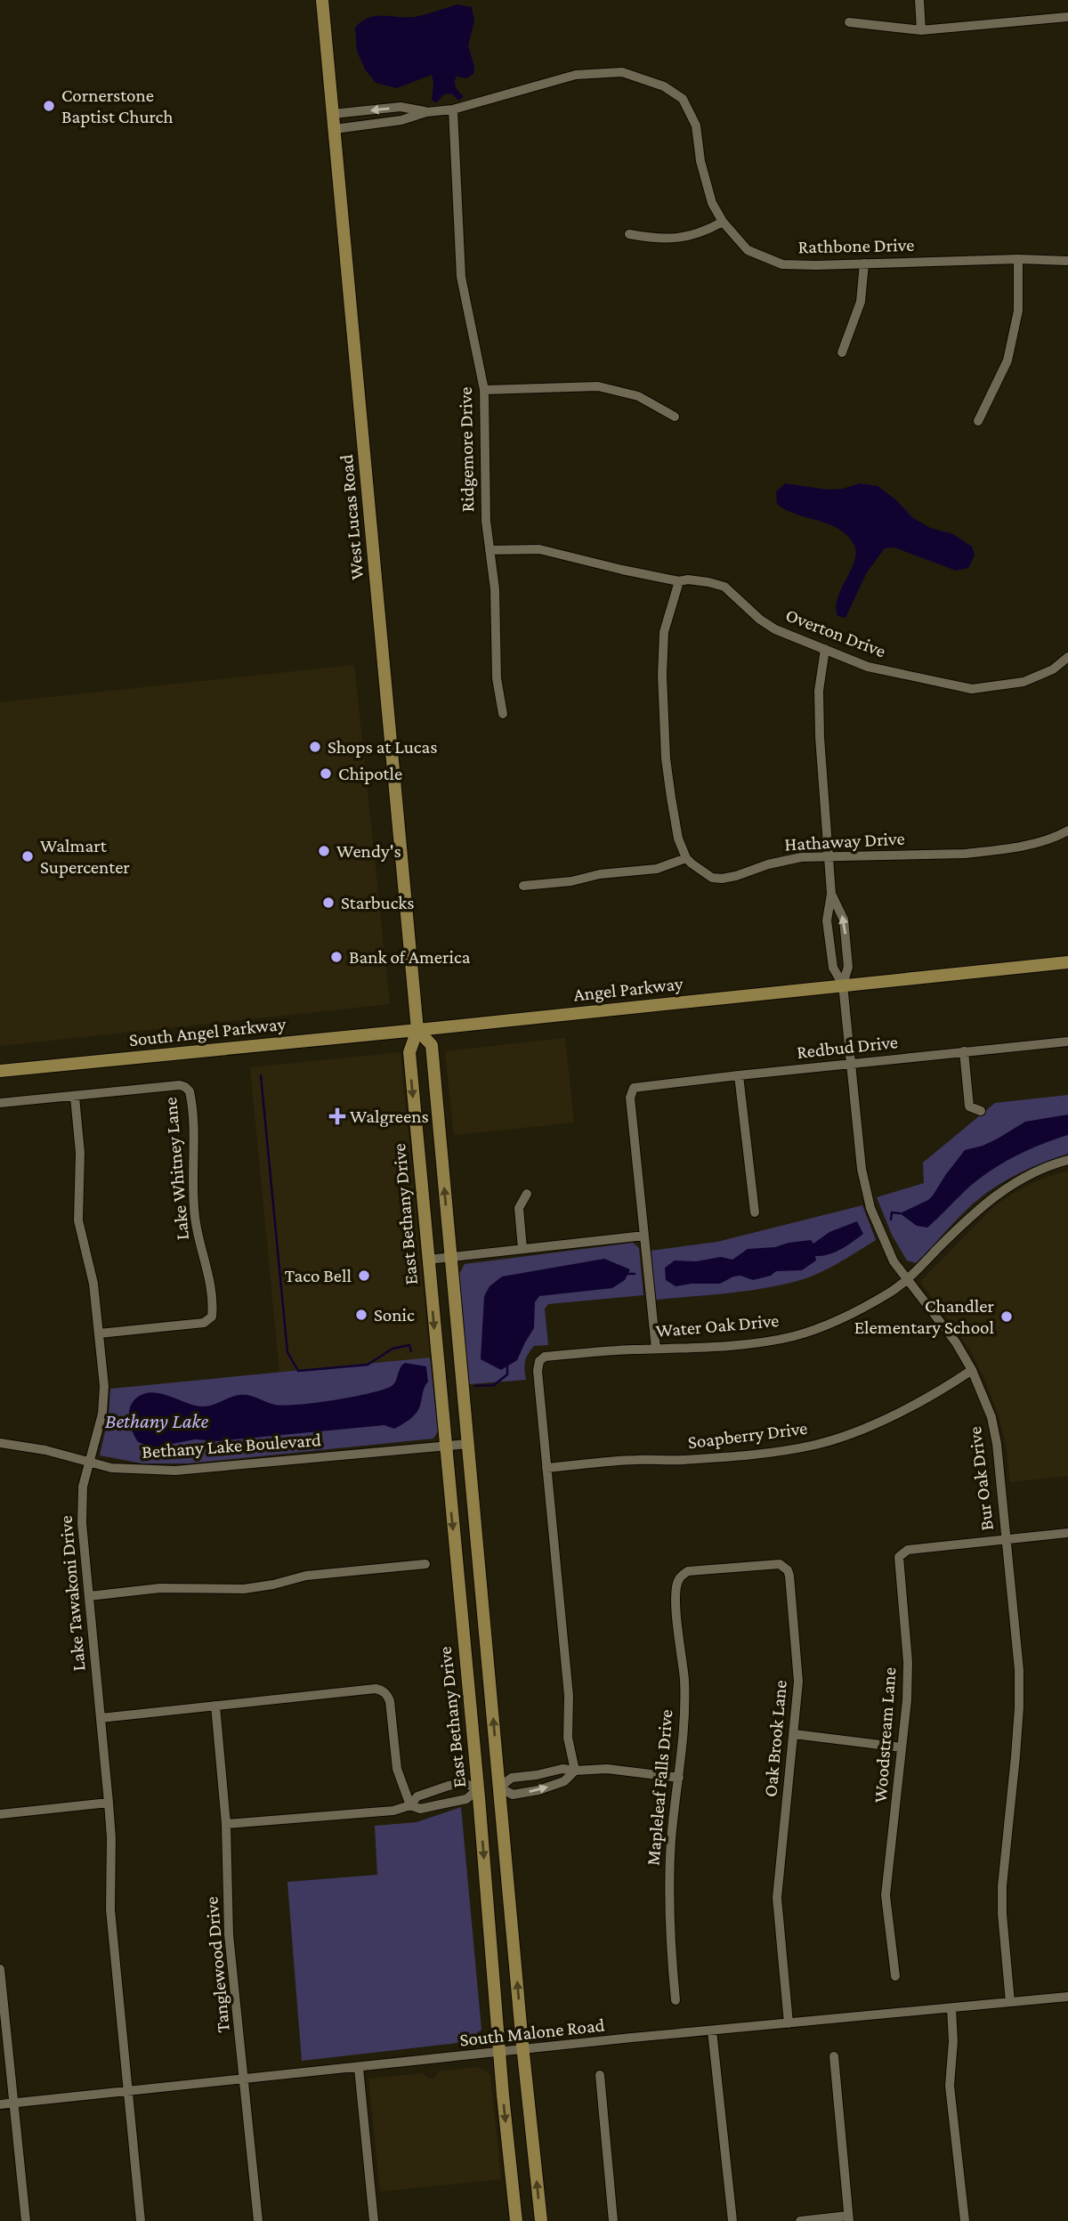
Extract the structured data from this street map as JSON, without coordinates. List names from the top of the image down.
{
  "streets": {
    "main road": [
      "West Lucas Road",
      "Angel Parkway",
      "South Angel Parkway",
      "East Bethany Drive"
    ],
    "street": [
      "Rathbone Drive",
      "Ridgemore Drive",
      "Overton Drive",
      "Hathaway Drive",
      "Redbud Drive",
      "Lake Whitney Lane",
      "Water Oak Drive",
      "Soapberry Drive",
      "Bethany Lake Boulevard",
      "Bur Oak Drive",
      "Lake Tawakoni Drive",
      "Woodstream Lane",
      "Oak Brook Lane",
      "Mapleleaf Falls Drive",
      "Tanglewood Drive",
      "South Malone Road"
    ]
  },
  "crossings": [
    ["Rathbone Drive", "Ridgemore Drive"],
    ["Rathbone Drive", "West Lucas Road"],
    ["Ridgemore Drive", "Overton Drive"],
    ["West Lucas Road", "Angel Parkway"],
    ["West Lucas Road", "South Angel Parkway"],
    ["West Lucas Road", "East Bethany Drive"],
    ["Angel Parkway", "South Angel Parkway"],
    ["Angel Parkway", "East Bethany Drive"],
    ["Angel Parkway", "Bur Oak Drive"],
    ["South Angel Parkway", "East Bethany Drive"],
    ["Redbud Drive", "Bur Oak Drive"],
    ["Lake Whitney Lane", "Lake Tawakoni Drive"],
    ["East Bethany Drive", "Bethany Lake Boulevard"],
    ["East Bethany Drive", "South Malone Road"],
    ["Water Oak Drive", "Soapberry Drive"],
    ["Water Oak Drive", "Bur Oak Drive"],
    ["Soapberry Drive", "Bur Oak Drive"],
    ["Bethany Lake Boulevard", "Lake Tawakoni Drive"],
    ["Bur Oak Drive", "Woodstream Lane"],
    ["Bur Oak Drive", "South Malone Road"],
    ["Lake Tawakoni Drive", "South Malone Road"],
    ["Oak Brook Lane", "Mapleleaf Falls Drive"],
    ["Oak Brook Lane", "South Malone Road"],
    ["Tanglewood Drive", "South Malone Road"]
  ],
  "water": ["Bethany Lake"],
  "places": {
    "other": [
      "Cornerstone Baptist Church",
      "Shops at Lucas",
      "Chipotle",
      "Wendy's",
      "Walmart Supercenter",
      "Starbucks",
      "Bank of America",
      "Taco Bell",
      "Sonic",
      "Chandler Elementary School"
    ],
    "health": ["Walgreens"]
  }
}
